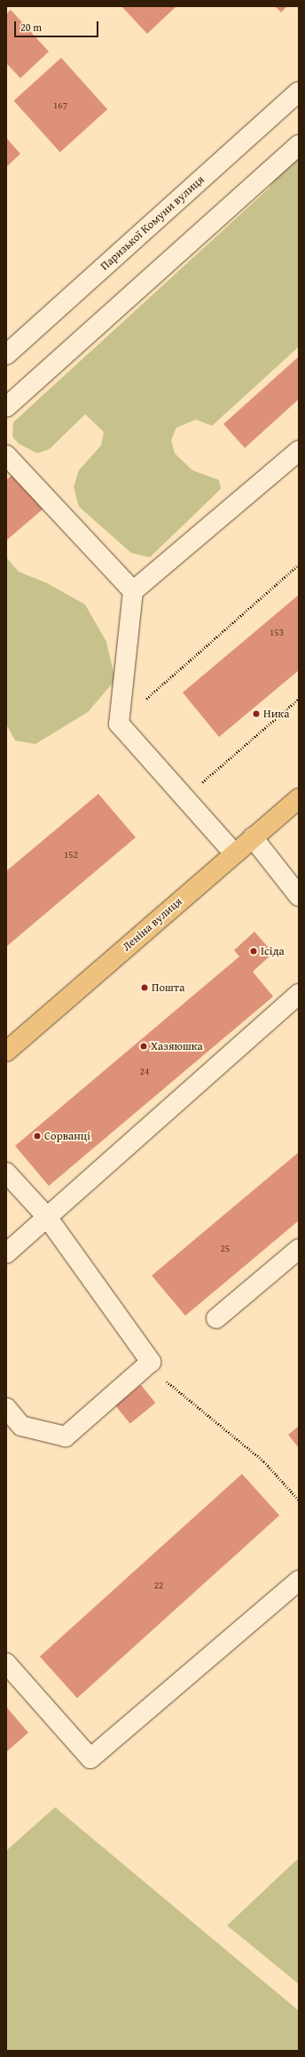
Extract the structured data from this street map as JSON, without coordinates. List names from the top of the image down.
{
  "streets": {
    "main road": ["Леніна вулиця"],
    "street": ["Паризької Комуни вулиця"]
  },
  "places": [
    "Ника",
    "Ісіда",
    "Пошта",
    "Хазяюшка",
    "Сорванці"
  ],
  "house_numbers": [
    "167",
    "153",
    "152",
    "24",
    "25",
    "22"
  ],
  "scale_bar": "20 m"
}
